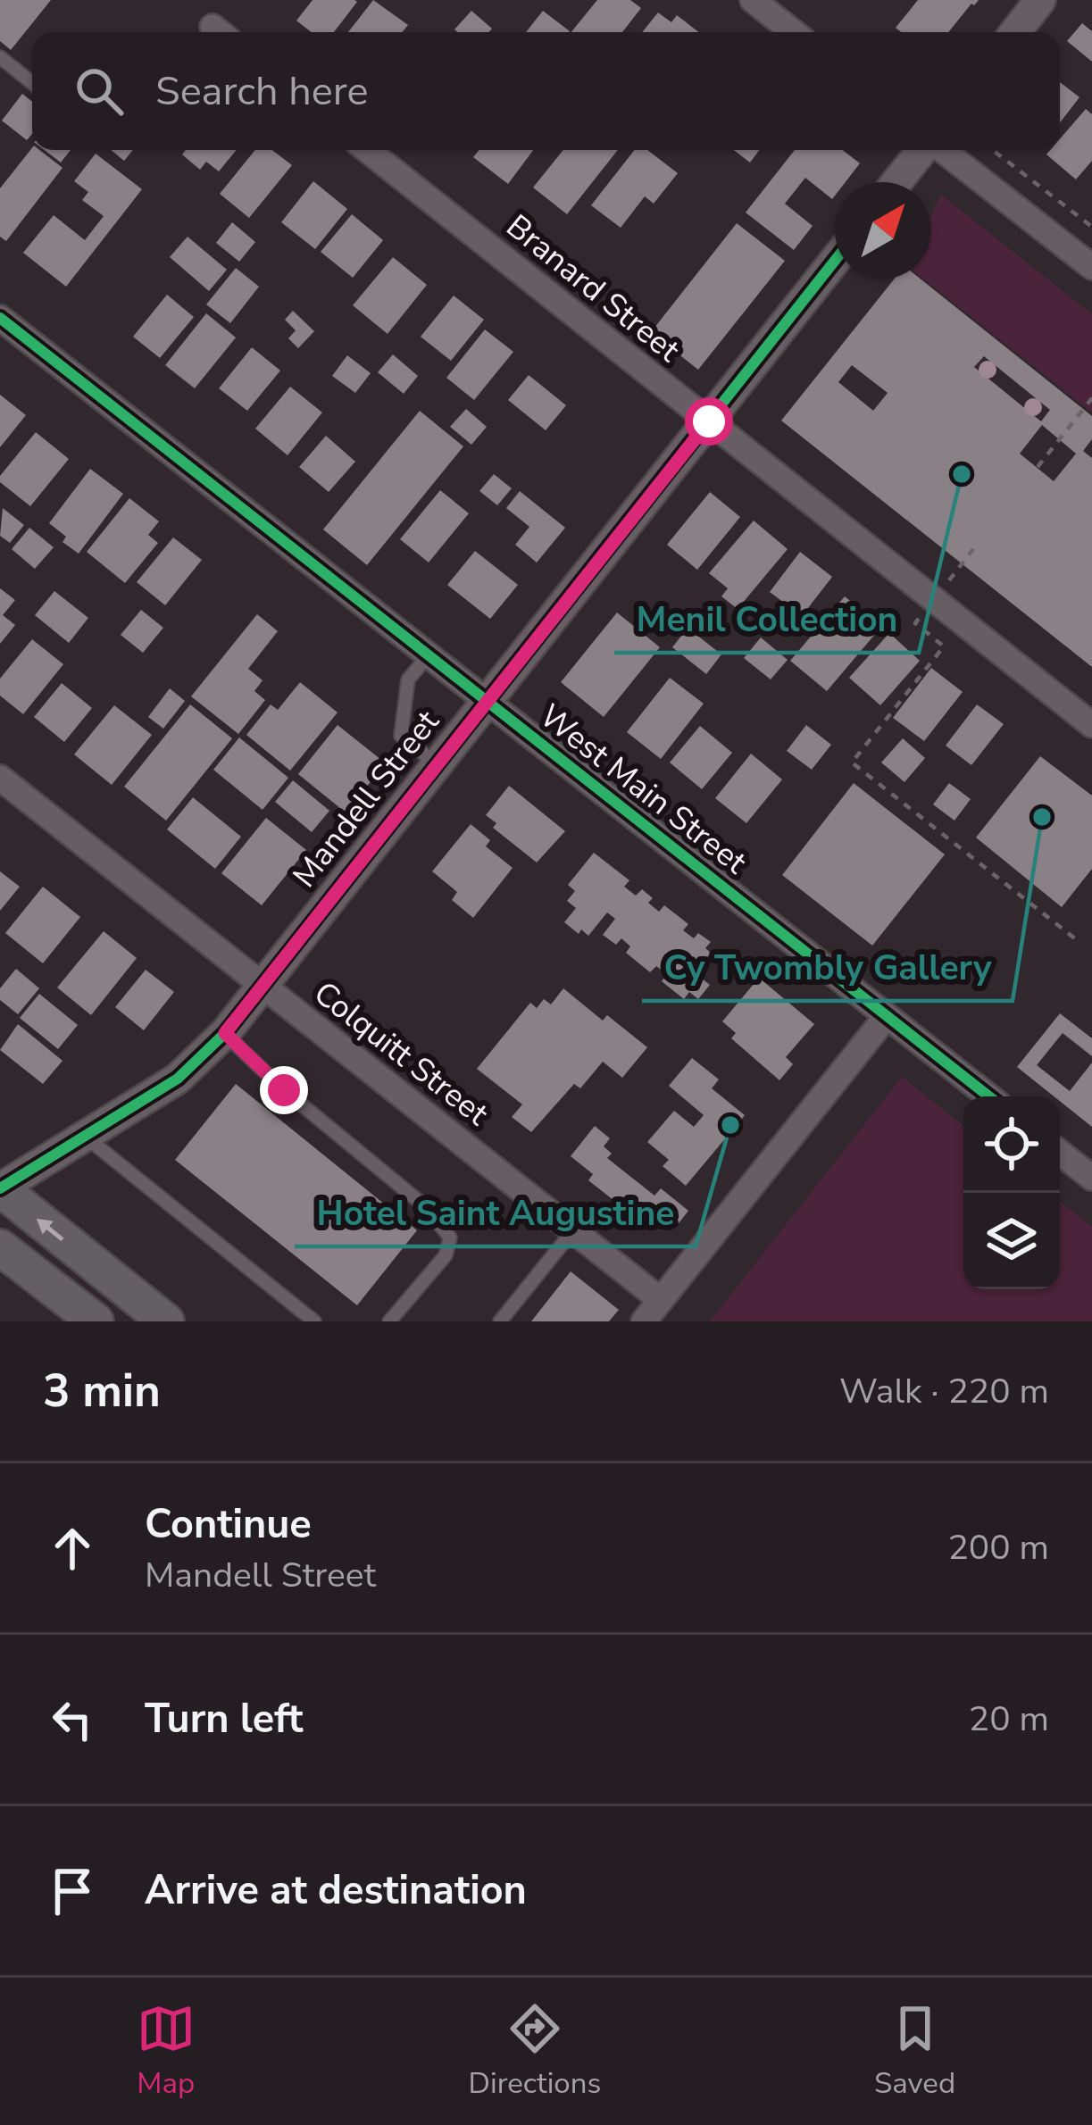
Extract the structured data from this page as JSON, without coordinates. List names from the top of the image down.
{
  "streets": {
    "street": [
      "Branard Street",
      "West Main Street",
      "Mandell Street",
      "Colquitt Street"
    ]
  },
  "crossings": [
    ["Branard Street", "Mandell Street"],
    ["West Main Street", "Mandell Street"],
    ["Mandell Street", "Colquitt Street"]
  ],
  "places": ["Menil Collection", "Cy Twombly Gallery", "Hotel Saint Augustine"],
  "north": "top right",
  "page": {
    "search": "Search here",
    "heading": ["3 min", "Walk · 220 m"],
    "list": [
      ["Continue", "Mandell Street", "200 m"],
      ["Turn left", "20 m"],
      "Arrive at destination"
    ],
    "nav": ["Map", "Directions", "Saved"]
  }
}
